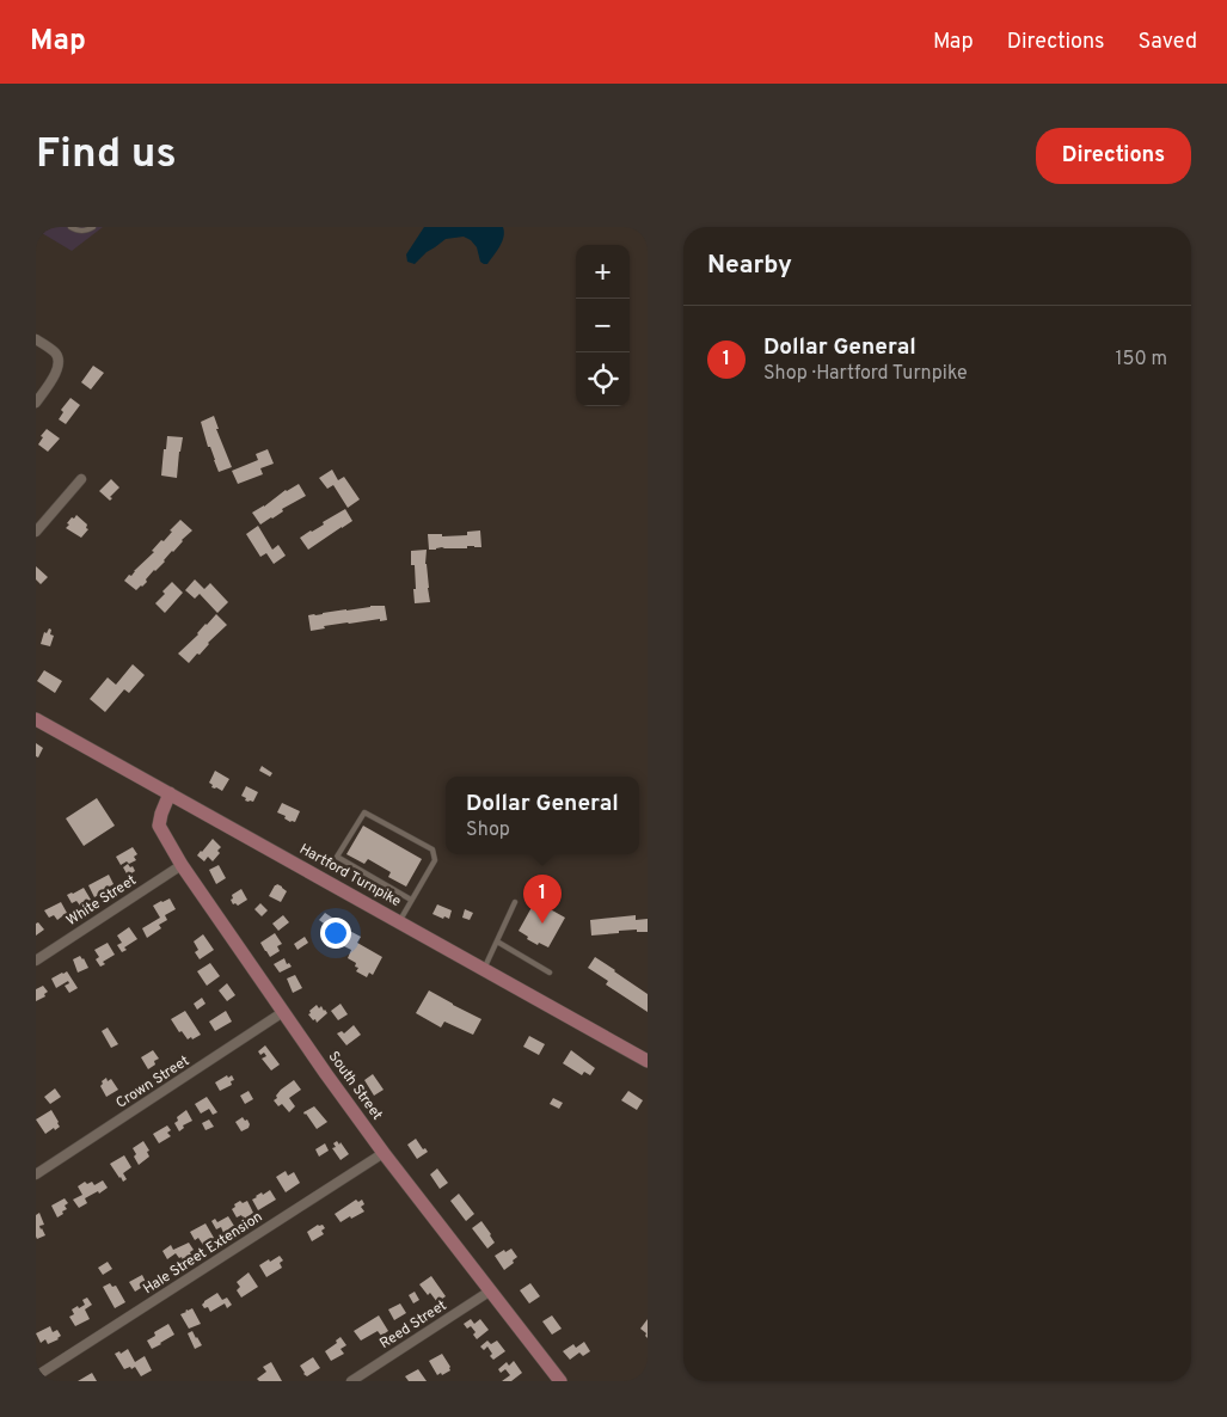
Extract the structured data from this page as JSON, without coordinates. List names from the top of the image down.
{
  "streets": {
    "street": [
      "Hartford Turnpike",
      "White Street",
      "Crown Street",
      "South Street",
      "Hale Street Extension",
      "Reed Street"
    ]
  },
  "crossings": [
    ["Hartford Turnpike", "South Street"],
    ["White Street", "South Street"],
    ["Crown Street", "South Street"],
    ["South Street", "Hale Street Extension"],
    ["South Street", "Reed Street"]
  ],
  "page": {
    "header": "Map",
    "nav": ["Map", "Directions", "Saved"],
    "buttons": "Directions",
    "title": "Find us",
    "heading": "Nearby",
    "map_buttons": ["+", "−"],
    "list": [
      {
        "mark": "1",
        "name": "Dollar General",
        "note": "Shop · Hartford Turnpike",
        "value": "150 m"
      }
    ],
    "popup": ["Dollar General", "Shop"],
    "pins": "1"
  }
}
